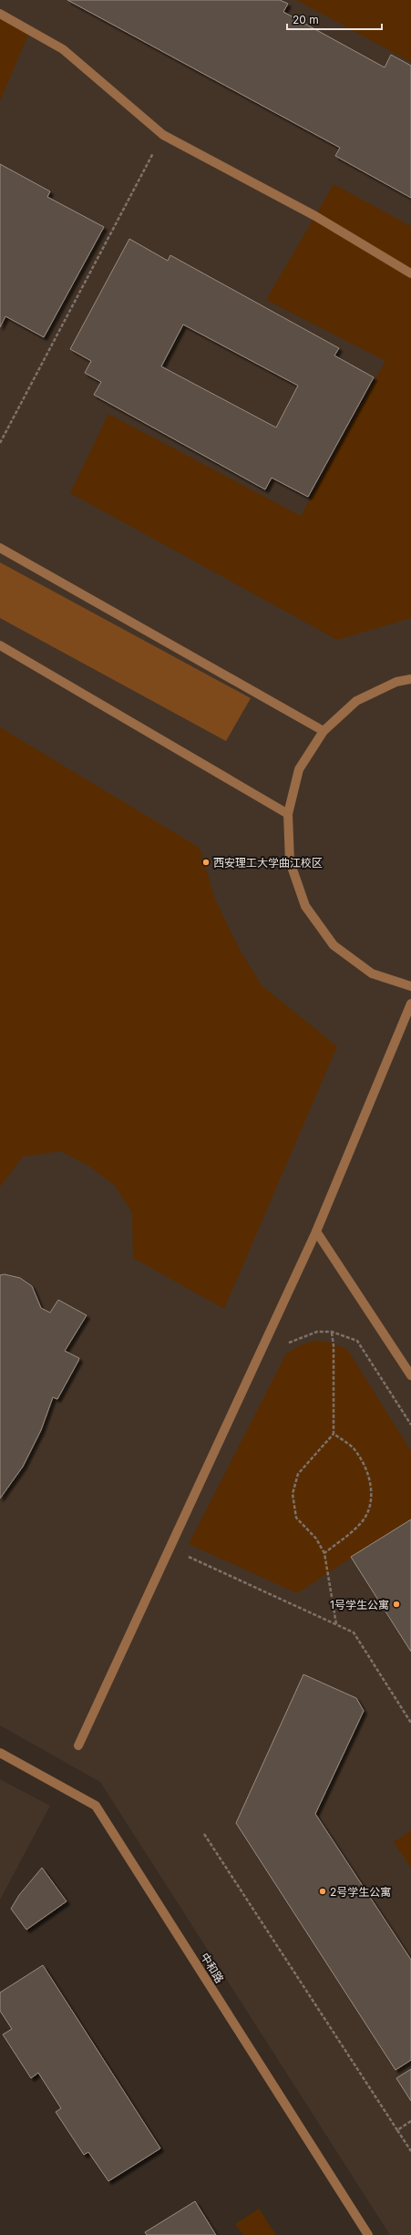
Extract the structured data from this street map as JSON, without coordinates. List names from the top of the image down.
{
  "streets": {
    "street": ["中和路"]
  },
  "places": ["西安理工大学曲江校区", "1号学生公寓", "2号学生公寓"],
  "scale_bar": "20 m"
}
